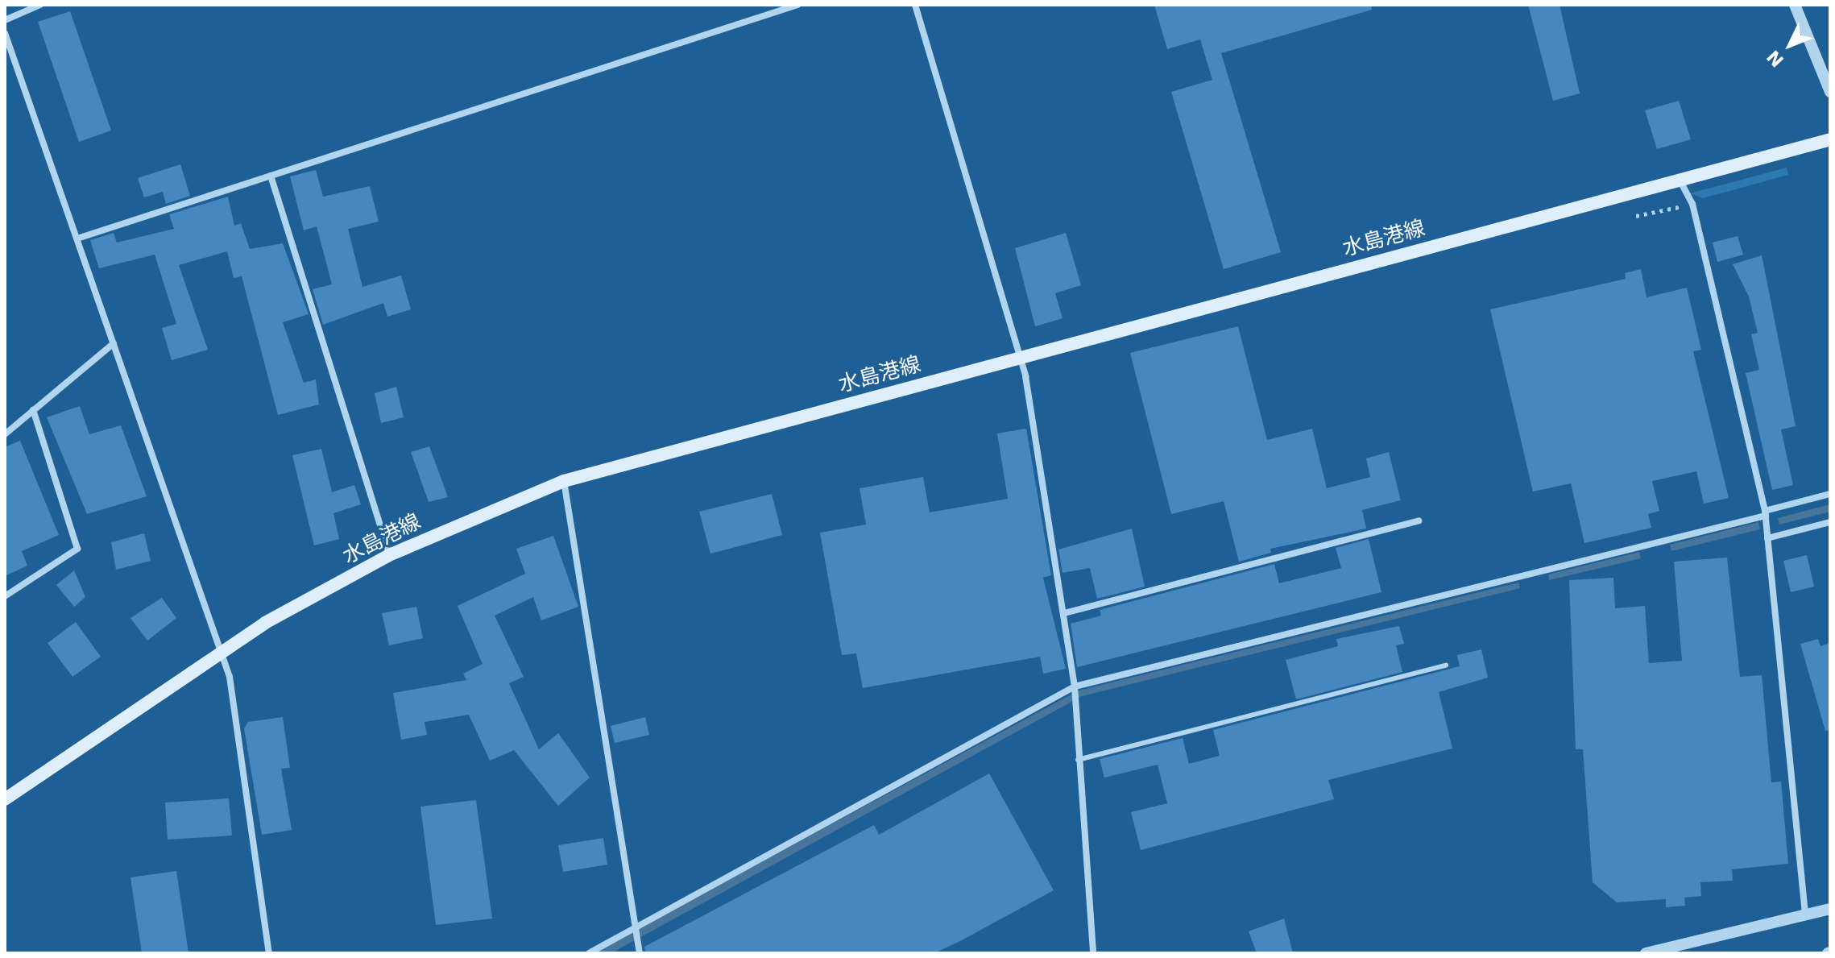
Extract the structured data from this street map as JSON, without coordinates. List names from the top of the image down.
{
  "streets": {
    "main road": ["水島港線"]
  },
  "north": "bottom left"
}
